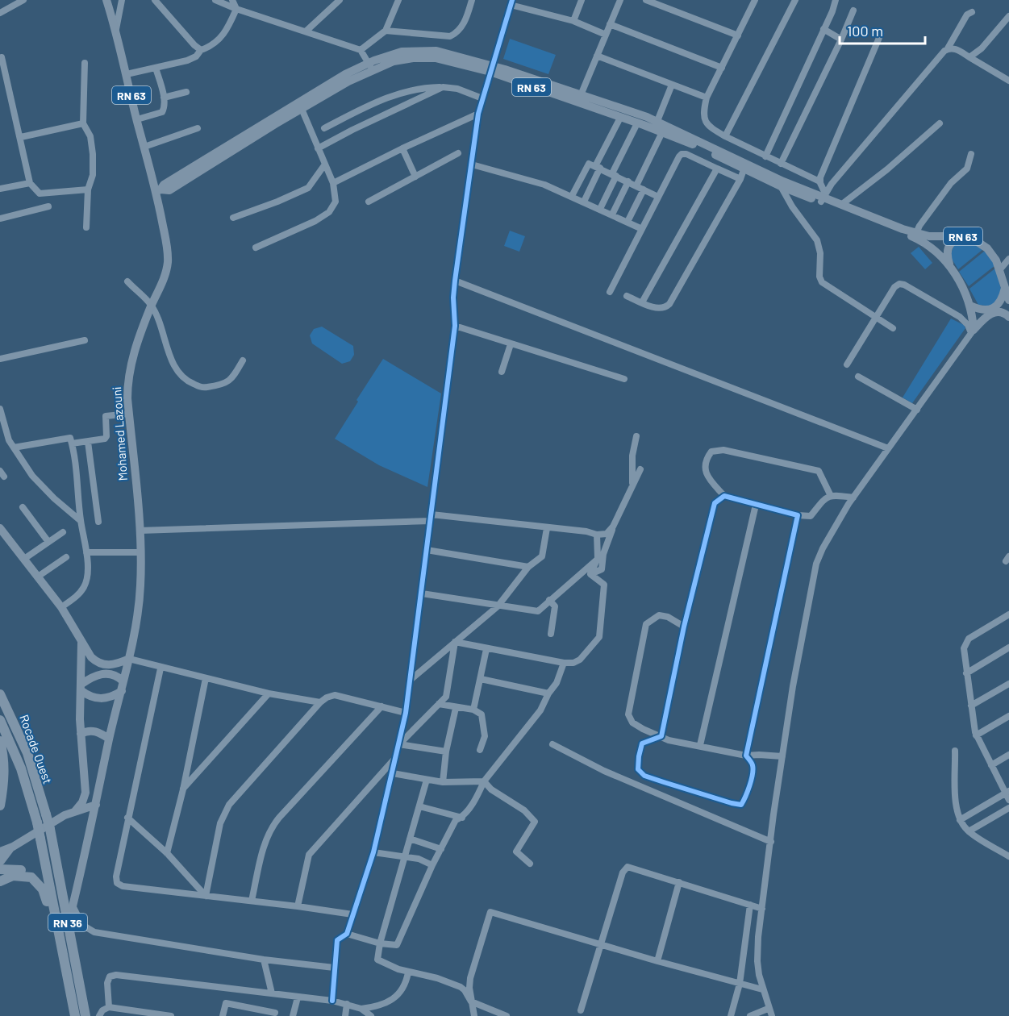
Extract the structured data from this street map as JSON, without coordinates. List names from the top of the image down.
{
  "streets": {
    "highway": ["Rocade Ouest", "RN 36"],
    "main road": ["RN 63", "Mohamed Lazouni"]
  },
  "crossings": [
    ["RN 63", "Mohamed Lazouni"],
    ["Mohamed Lazouni", "Rocade Ouest"],
    ["Mohamed Lazouni", "RN 36"],
    ["Rocade Ouest", "RN 36"]
  ],
  "scale_bar": "100 m"
}
